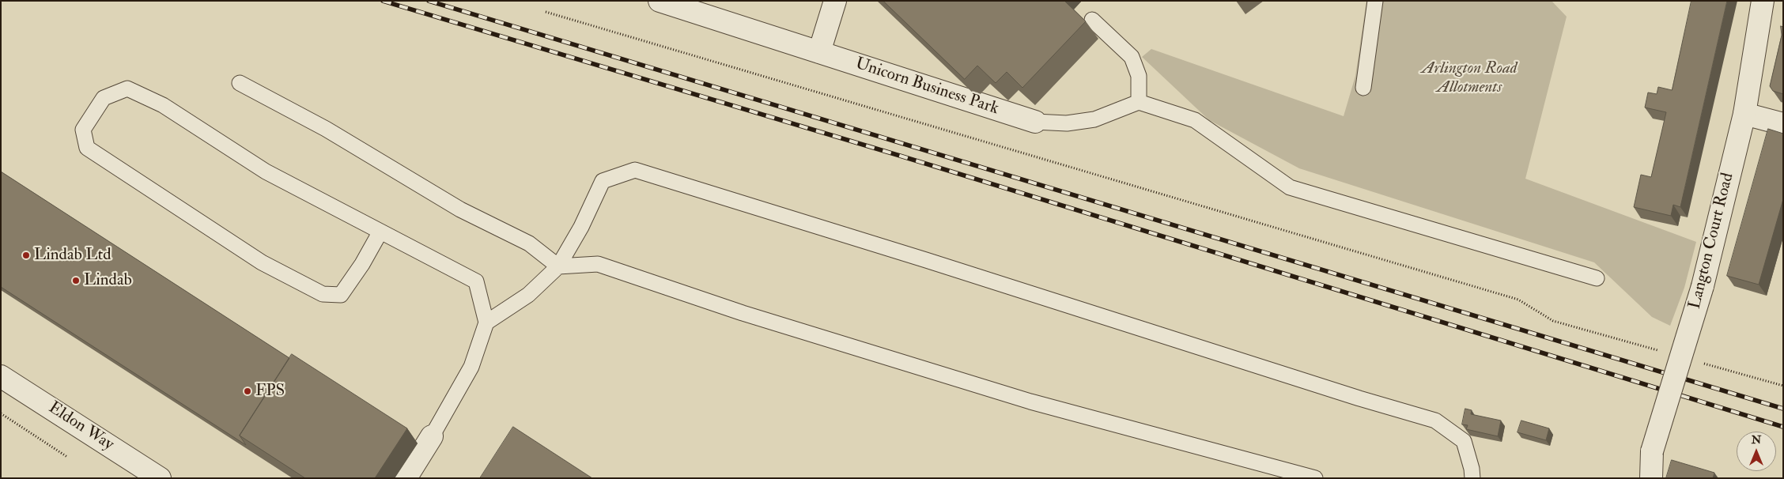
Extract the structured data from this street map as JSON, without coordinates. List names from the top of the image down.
{
  "streets": {
    "street": ["Unicorn Business Park", "Langton Court Road", "Eldon Way"]
  },
  "parks": ["Arlington Road Allotments"],
  "places": ["Lindab Ltd", "Lindab", "FPS"],
  "north": "top"
}
